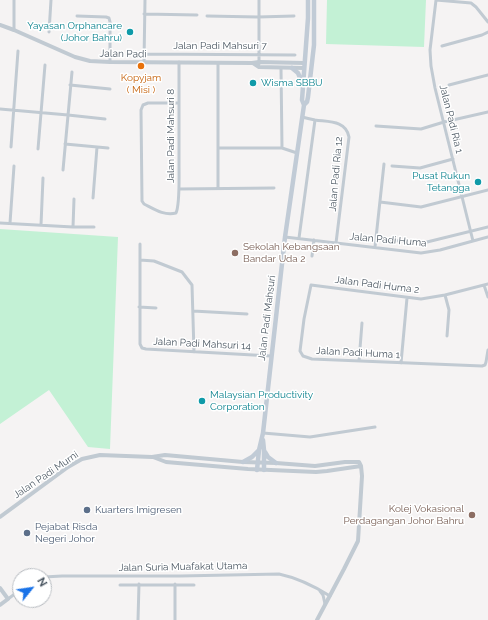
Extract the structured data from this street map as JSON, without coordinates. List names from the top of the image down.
{
  "streets": {
    "main road": ["Jalan Padi Mahsuri"],
    "street": [
      "Jalan Padi Mahsuri 7",
      "Jalan Padi",
      "Jalan Padi Ria 1",
      "Jalan Padi Mahsuri 8",
      "Jalan Padi Ria 12",
      "Jalan Padi Huma",
      "Jalan Padi Huma 2",
      "Jalan Padi Mahsuri 14",
      "Jalan Padi Huma 1",
      "Jalan Padi Murni",
      "Jalan Suria Muafakat Utama"
    ]
  },
  "crossings": [
    ["Jalan Padi", "Jalan Padi Mahsuri 8"],
    ["Jalan Padi", "Jalan Padi Mahsuri"],
    ["Jalan Padi Ria 1", "Jalan Padi Huma"],
    ["Jalan Padi Ria 12", "Jalan Padi Huma"],
    ["Jalan Padi Ria 12", "Jalan Padi Mahsuri"],
    ["Jalan Padi Huma", "Jalan Padi Mahsuri"],
    ["Jalan Padi Huma 2", "Jalan Padi Huma 1"],
    ["Jalan Padi Mahsuri", "Jalan Padi Mahsuri 14"],
    ["Jalan Padi Mahsuri", "Jalan Padi Murni"]
  ],
  "places": [
    "Yayasan Orphancare (Johor Bahru)",
    "Kopyjam ( Misi )",
    "Wisma SBBU",
    "Pusat Rukun Tetangga",
    "Sekolah Kebangsaan Bandar Uda 2",
    "Malaysian Productivity Corporation",
    "Kuarters Imigresen",
    "Kolej Vokasional Perdagangan Johor Bahru",
    "Pejabat Risda Negeri Johor"
  ],
  "north": "top right"
}
